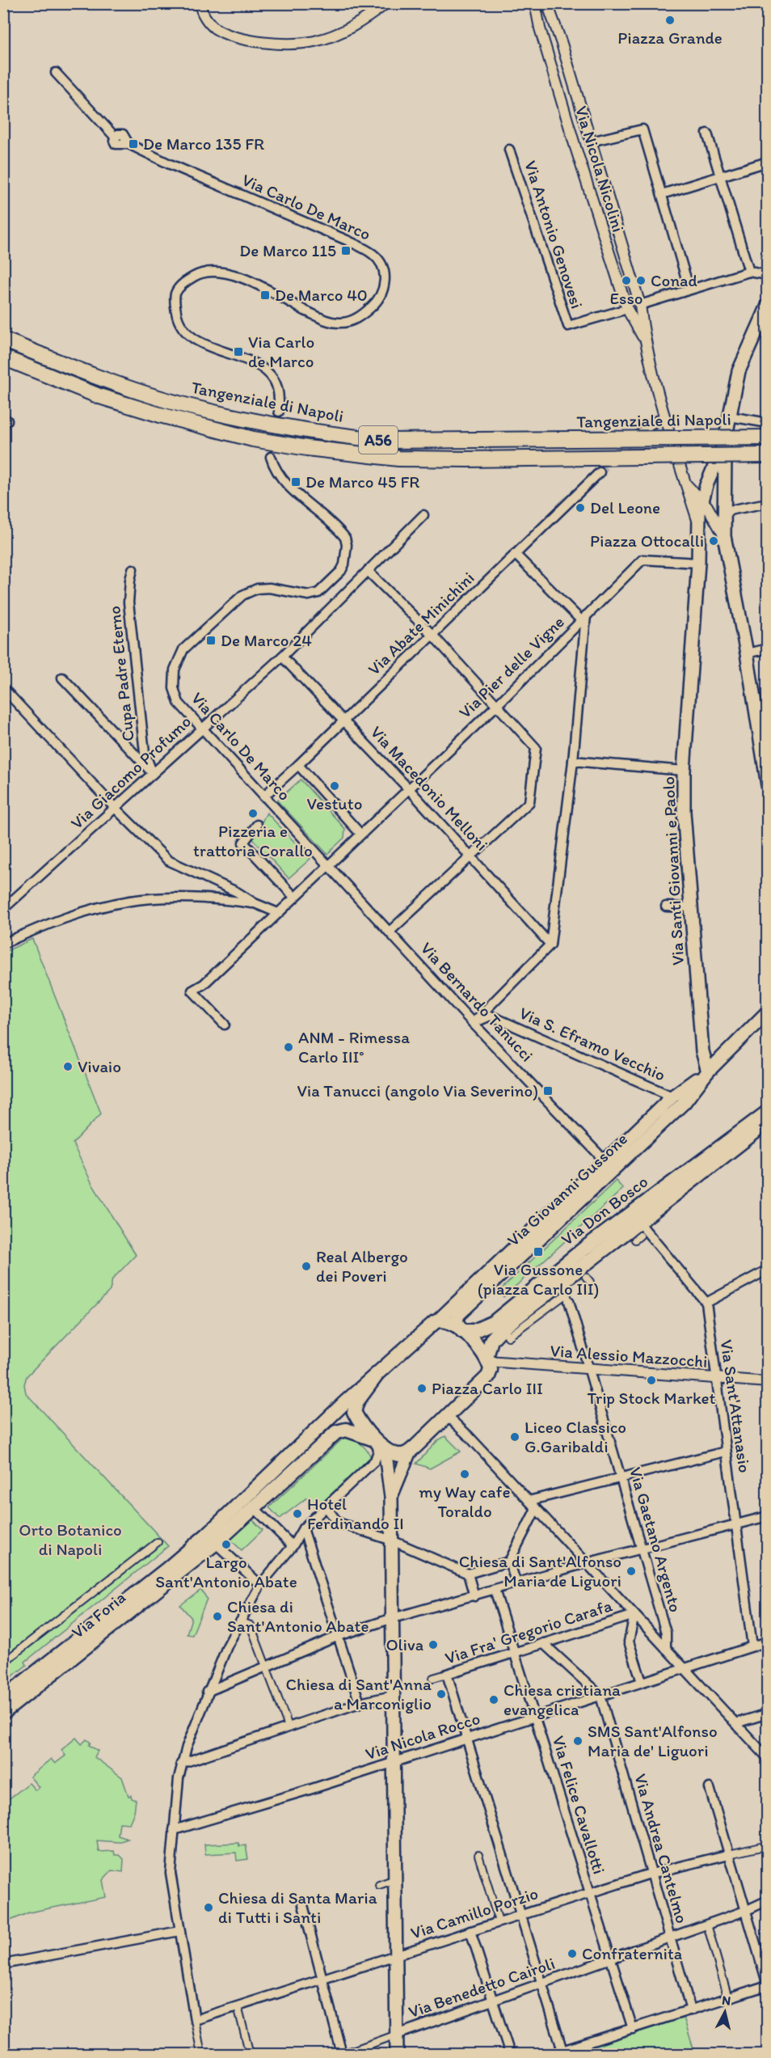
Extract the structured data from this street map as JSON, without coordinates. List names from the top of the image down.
{
  "streets": {
    "highway": ["Tangenziale di Napoli", "A56"],
    "main road": [
      "Via Santi Giovanni e Paolo",
      "Via Giovanni Gussone",
      "Via Don Bosco",
      "Via Foria"
    ],
    "street": [
      "Via Nicola Nicolini",
      "Via Carlo De Marco",
      "Via Antonio Genovesi",
      "Via Abate Minichini",
      "Via Pier delle Vigne",
      "Cupa Padre Eterno",
      "Via Giacomo Profumo",
      "Via Macedonio Melloni",
      "Via Bernardo Tanucci",
      "Via S. Eframo Vecchio",
      "Via Alessio Mazzocchi",
      "Via Sant'Attanasio",
      "Via Gaetano Argento",
      "Via Fra' Gregorio Carafa",
      "Via Nicola Rocco",
      "Via Felice Cavallotti",
      "Via Andrea Cantelmo",
      "Via Camillo Porzio",
      "Via Benedetto Cairoli"
    ]
  },
  "crossings": [
    ["Via Nicola Nicolini", "Via Antonio Genovesi"],
    ["Via Nicola Nicolini", "Via Santi Giovanni e Paolo"],
    ["Via Carlo De Marco", "Via Abate Minichini"],
    ["Via Carlo De Marco", "Via Pier delle Vigne"],
    ["Via Carlo De Marco", "Via Giacomo Profumo"],
    ["Via Carlo De Marco", "Via Bernardo Tanucci"],
    ["Via Abate Minichini", "Via Macedonio Melloni"],
    ["Via Pier delle Vigne", "Via Macedonio Melloni"],
    ["Via Pier delle Vigne", "Via Santi Giovanni e Paolo"],
    ["Via Pier delle Vigne", "Via Bernardo Tanucci"],
    ["Cupa Padre Eterno", "Via Giacomo Profumo"],
    ["Via Giacomo Profumo", "Via Macedonio Melloni"],
    ["Via Santi Giovanni e Paolo", "Via Giovanni Gussone"],
    ["Via Bernardo Tanucci", "Via S. Eframo Vecchio"],
    ["Via Bernardo Tanucci", "Via Giovanni Gussone"],
    ["Via S. Eframo Vecchio", "Via Giovanni Gussone"],
    ["Via Giovanni Gussone", "Via Don Bosco"],
    ["Via Don Bosco", "Via Alessio Mazzocchi"],
    ["Via Alessio Mazzocchi", "Via Sant'Attanasio"],
    ["Via Alessio Mazzocchi", "Via Gaetano Argento"],
    ["Via Sant'Attanasio", "Via Nicola Rocco"],
    ["Via Fra' Gregorio Carafa", "Via Felice Cavallotti"],
    ["Via Nicola Rocco", "Via Felice Cavallotti"],
    ["Via Nicola Rocco", "Via Andrea Cantelmo"],
    ["Via Felice Cavallotti", "Via Camillo Porzio"],
    ["Via Felice Cavallotti", "Via Benedetto Cairoli"],
    ["Via Andrea Cantelmo", "Via Camillo Porzio"],
    ["Via Andrea Cantelmo", "Via Benedetto Cairoli"]
  ],
  "parks": ["Orto Botanico di Napoli"],
  "places": {
    "other": [
      "Piazza Grande",
      "Esso",
      "Conad",
      "Del Leone",
      "Piazza Ottocalli",
      "Vestuto",
      "Pizzeria e trattoria Corallo",
      "ANM - Rimessa Carlo III°",
      "Vivaio",
      "Real Albergo dei Poveri",
      "Trip Stock Market",
      "Piazza Carlo III",
      "Liceo Classico G.Garibaldi",
      "my Way cafe Toraldo",
      "Hotel Ferdinando II",
      "Largo Sant'Antonio Abate",
      "Chiesa di Sant'Alfonso Maria de Liguori",
      "Chiesa di Sant'Antonio Abate",
      "Oliva",
      "Chiesa di Sant'Anna a Marconiglio",
      "Chiesa cristiana evangelica",
      "SMS Sant'Alfonso Maria de' Liguori",
      "Chiesa di Santa Maria di Tutti i Santi",
      "Confraternita"
    ],
    "transit": [
      "De Marco 135 FR",
      "De Marco 115",
      "De Marco 40",
      "Via Carlo de Marco",
      "De Marco 45 FR",
      "De Marco 24",
      "Via Tanucci (angolo Via Severino)",
      "Via Gussone (piazza Carlo III)"
    ]
  },
  "north": "top"
}
